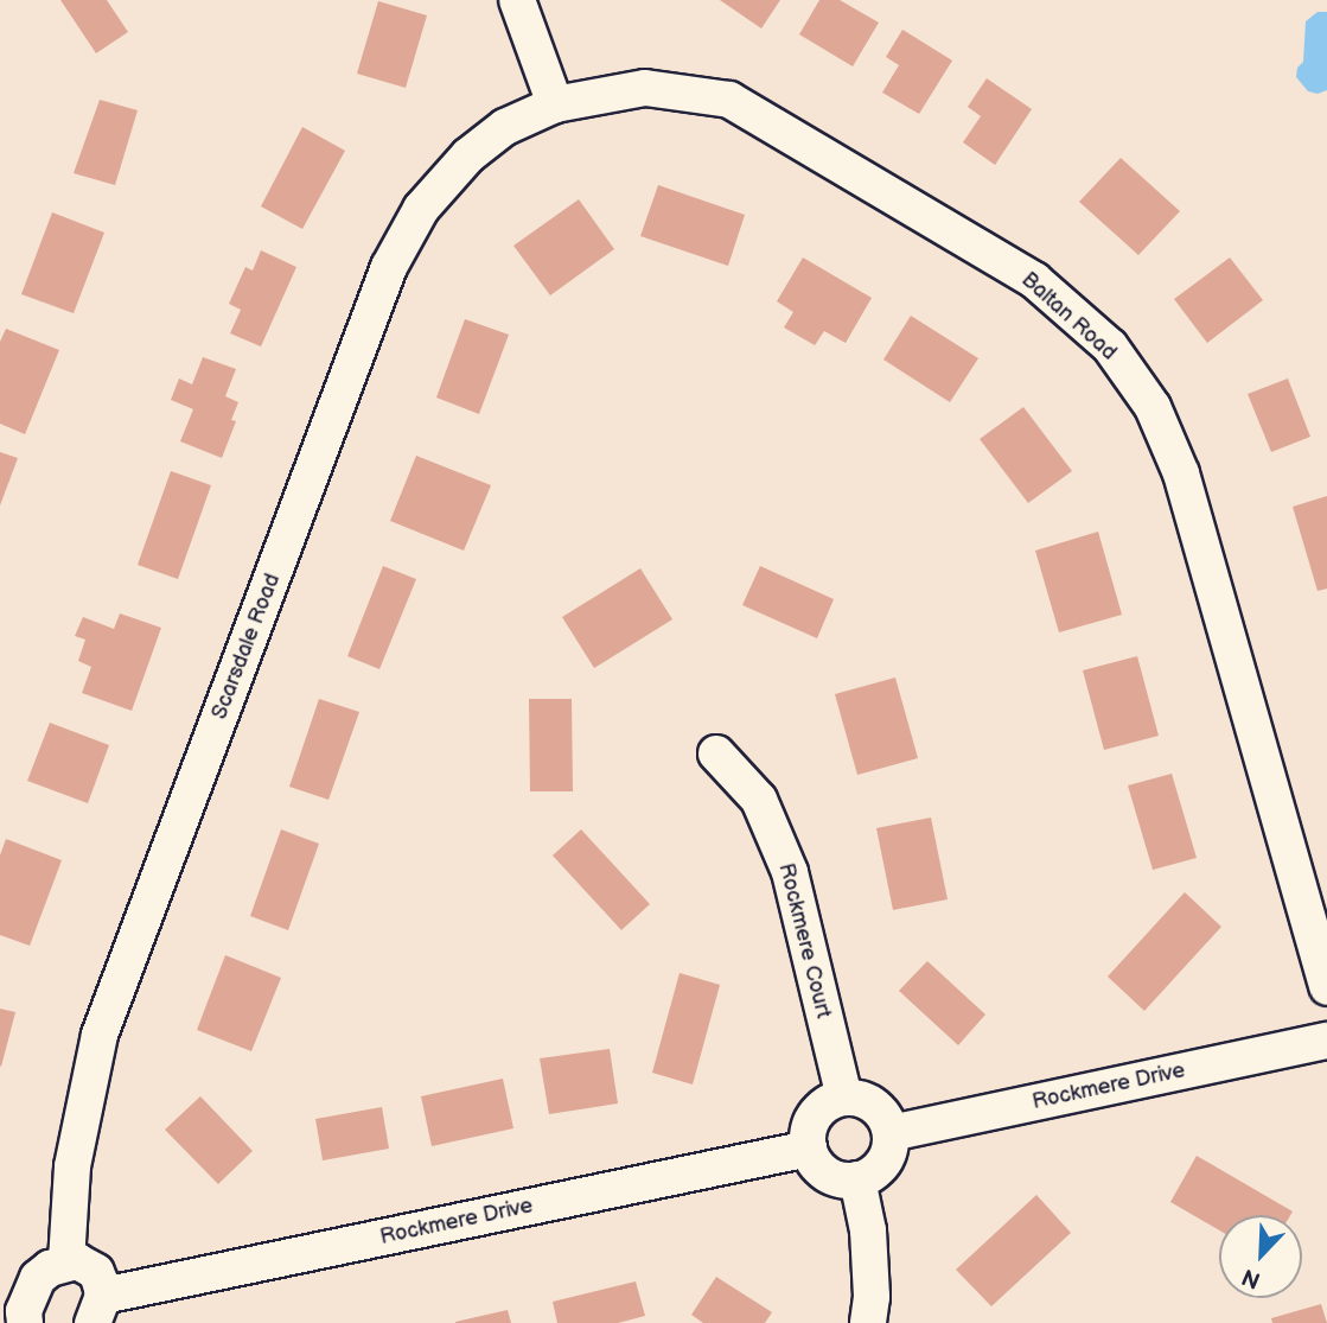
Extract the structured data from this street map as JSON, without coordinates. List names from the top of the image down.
{
  "streets": {
    "street": [
      "Baltan Road",
      "Scarsdale Road",
      "Rockmere Court",
      "Rockmere Drive"
    ]
  },
  "crossings": [
    ["Baltan Road", "Scarsdale Road"],
    ["Rockmere Court", "Rockmere Drive"]
  ],
  "north": "bottom left"
}
